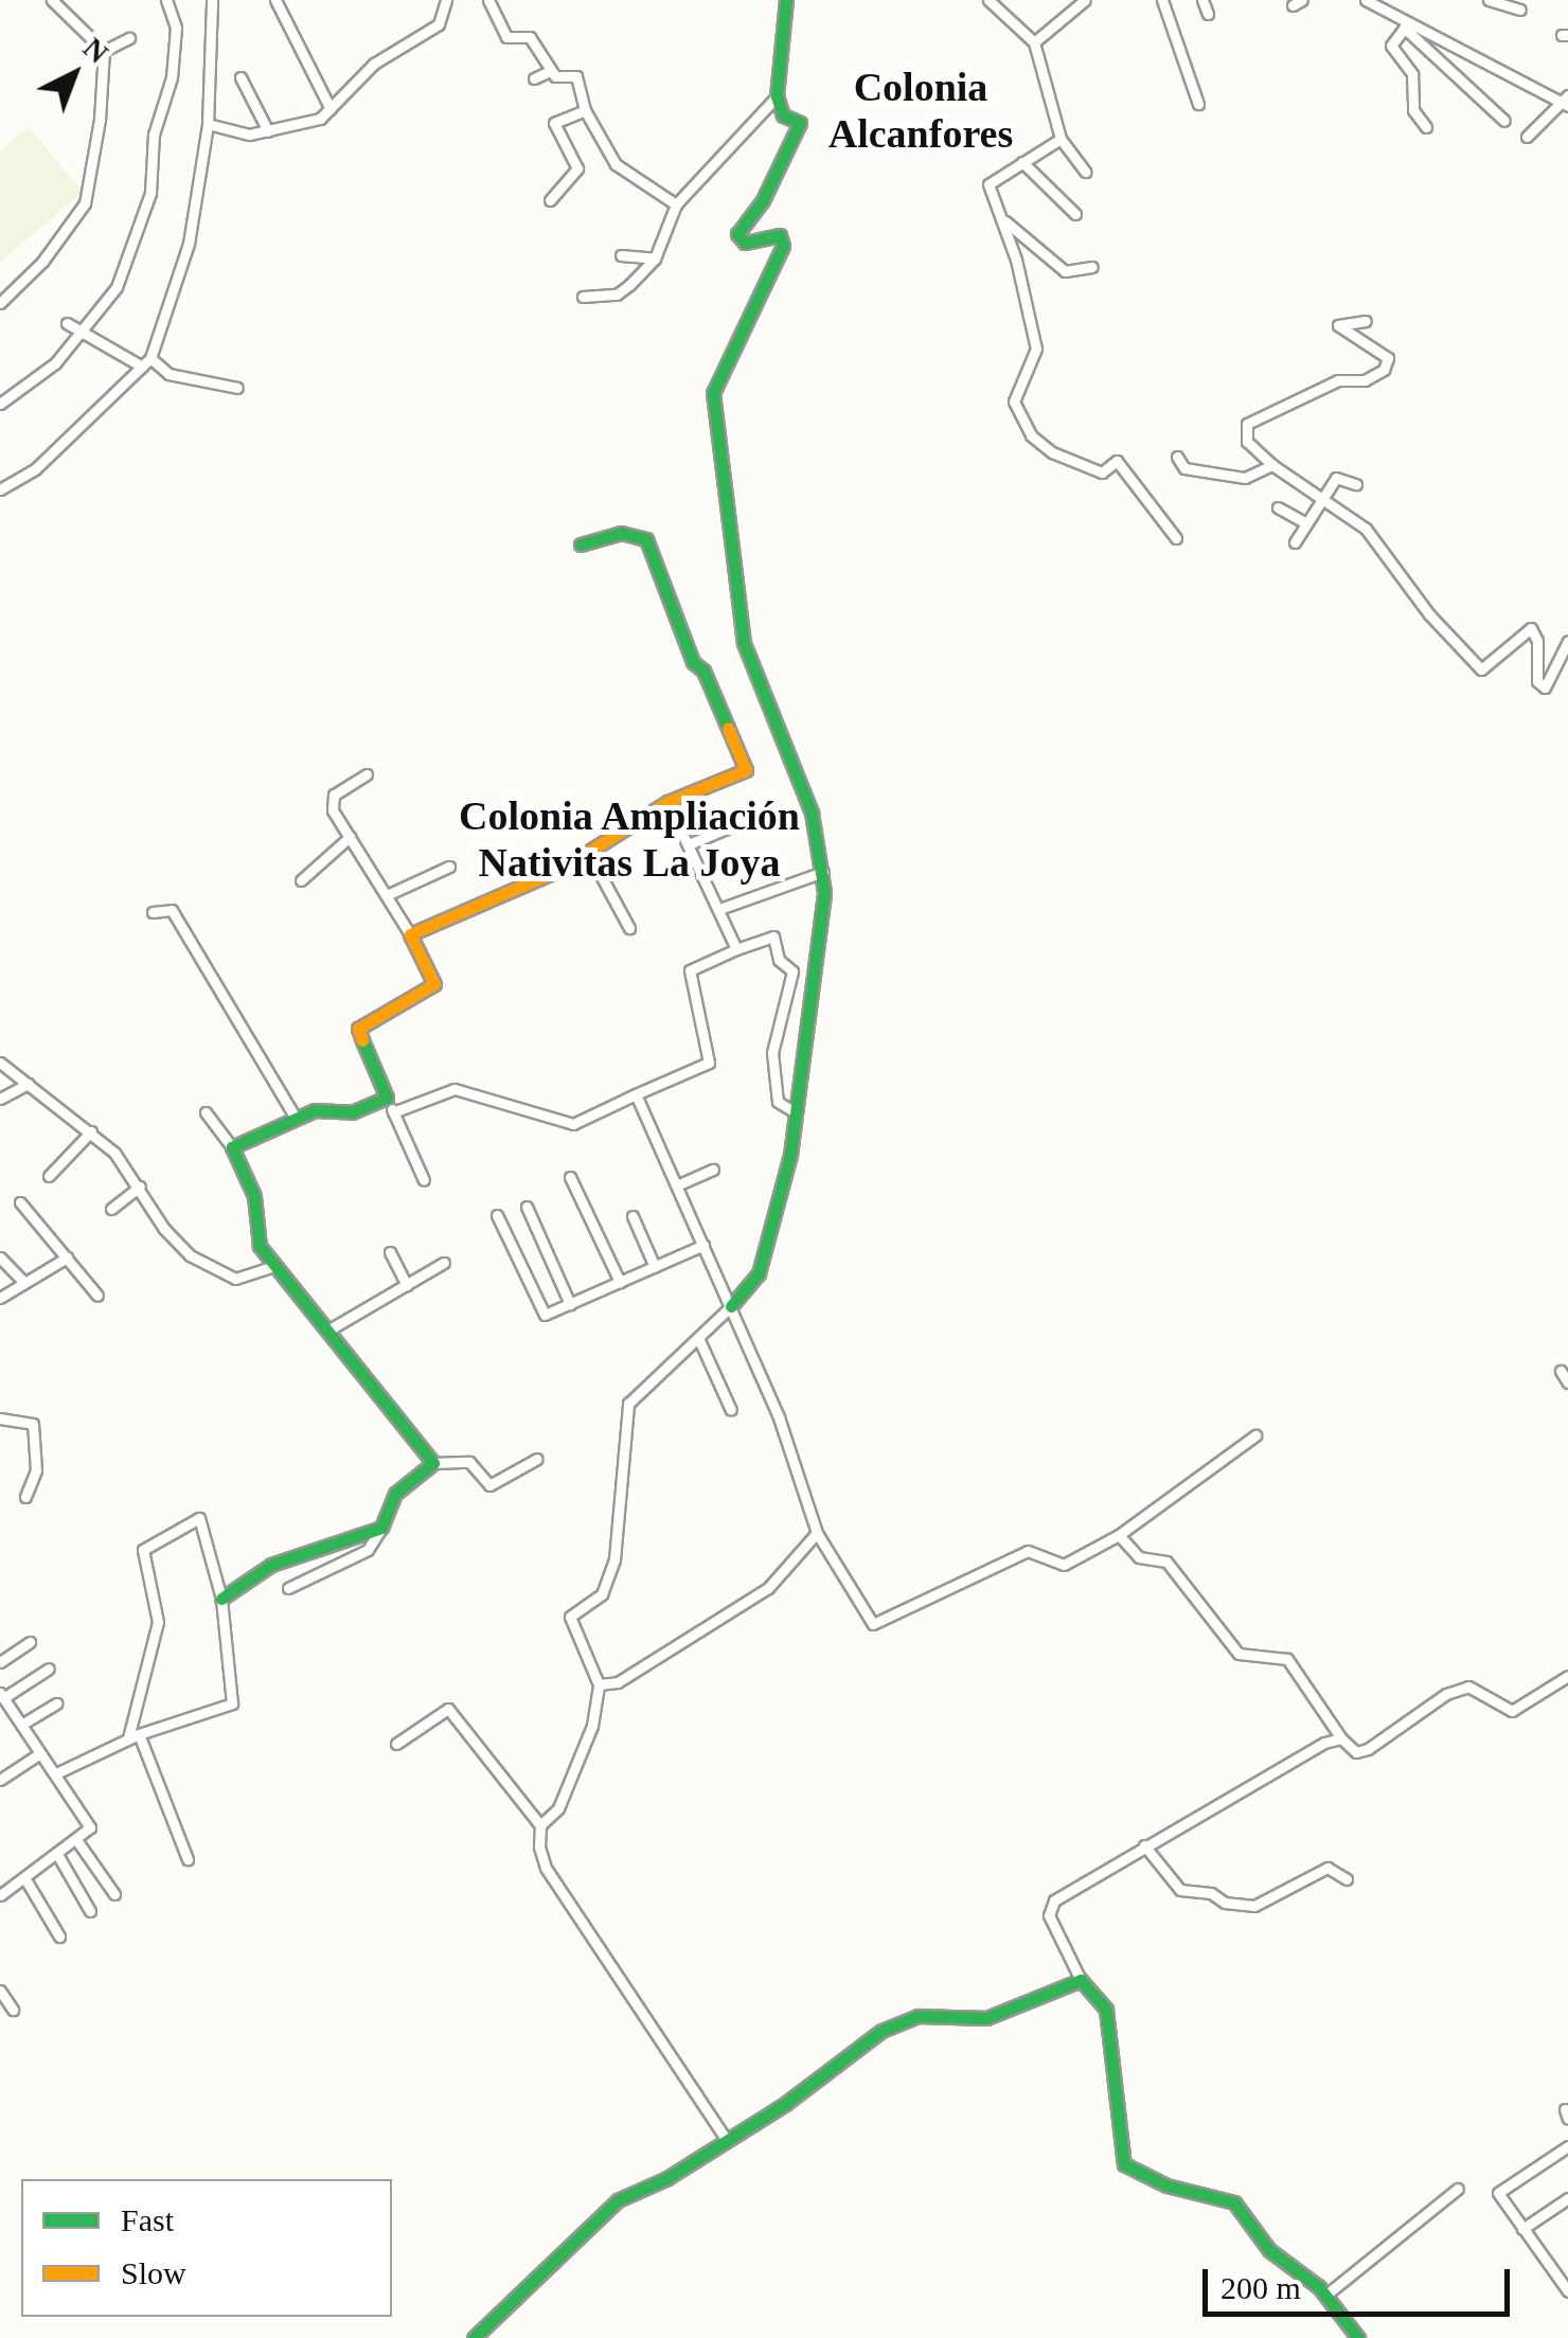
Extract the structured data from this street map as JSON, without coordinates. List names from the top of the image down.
{
  "districts": ["Colonia Alcanfores", "Colonia Ampliación Nativitas La Joya"],
  "legend": ["Fast", "Slow"],
  "scale_bar": "200 m",
  "north": "top right"
}
